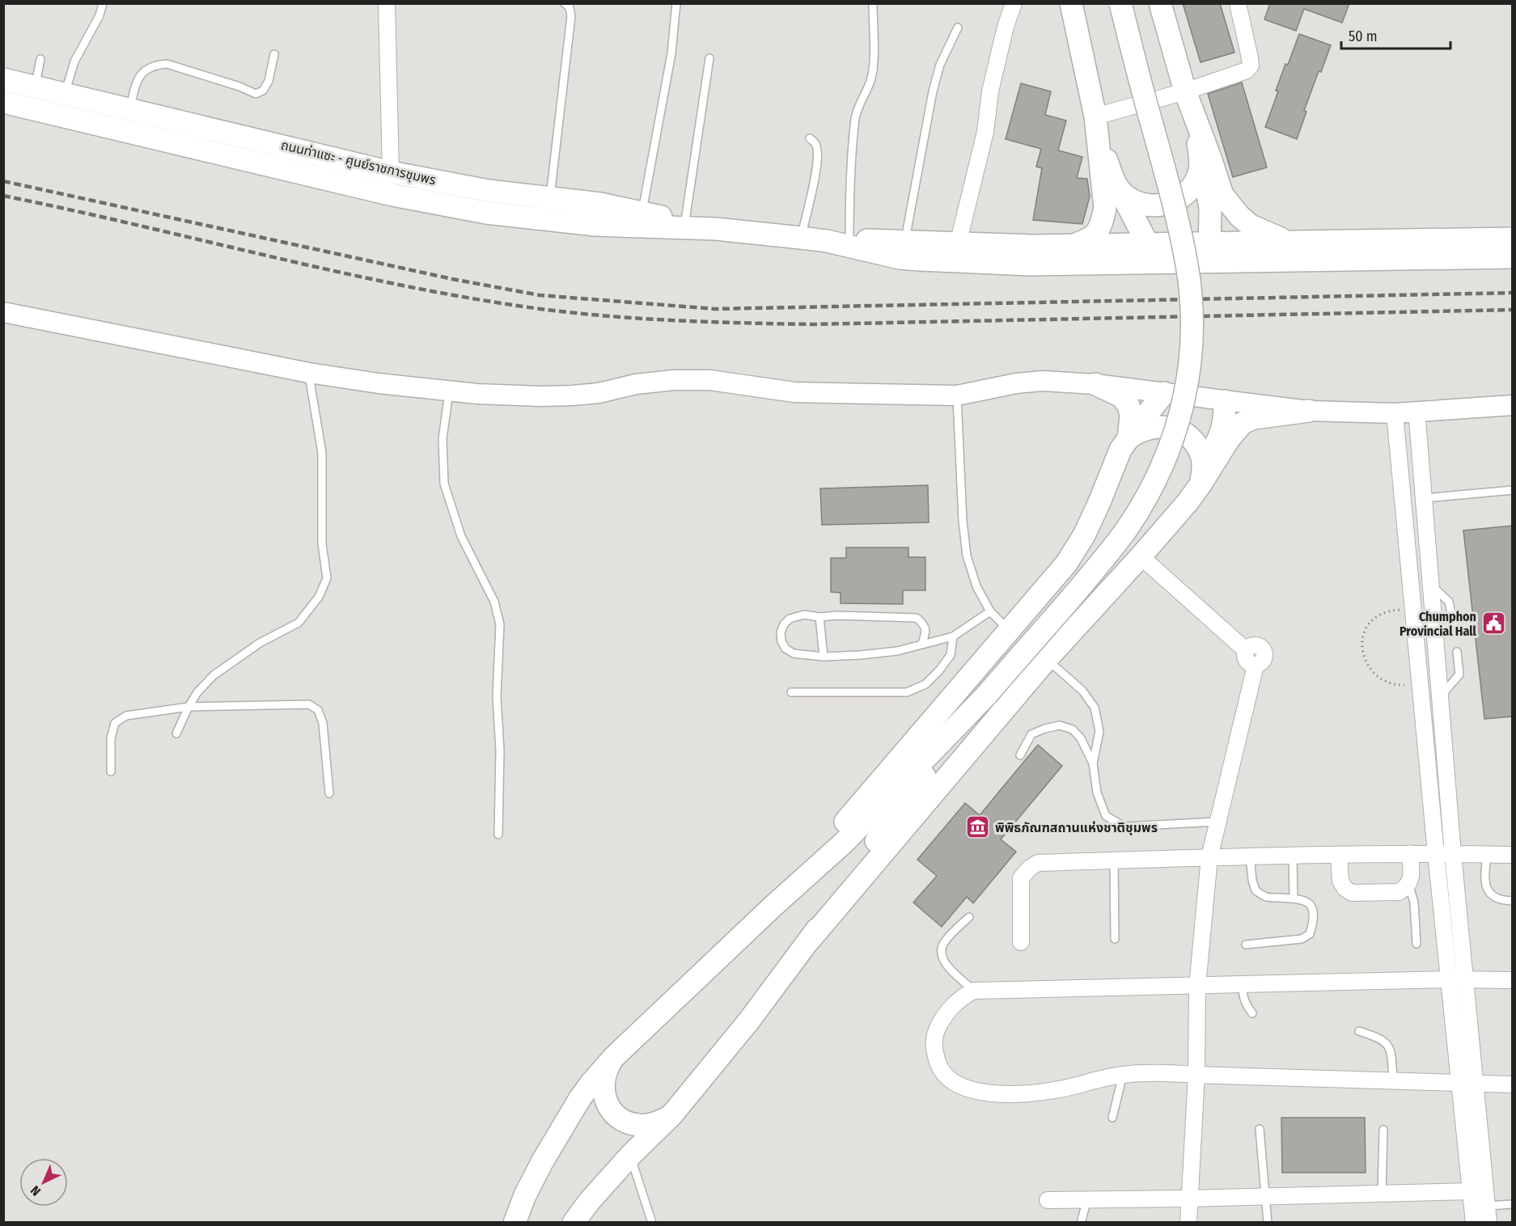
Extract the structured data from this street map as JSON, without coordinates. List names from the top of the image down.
{
  "streets": {
    "main road": ["ถนนท่าแซะ - ศูนย์ราชการชุมพร"]
  },
  "places": {
    "public building": ["Chumphon Provincial Hall"],
    "museum": ["พิพิธภัณฑสถานแห่งชาติชุมพร"]
  },
  "scale_bar": "50 m",
  "north": "bottom left"
}
